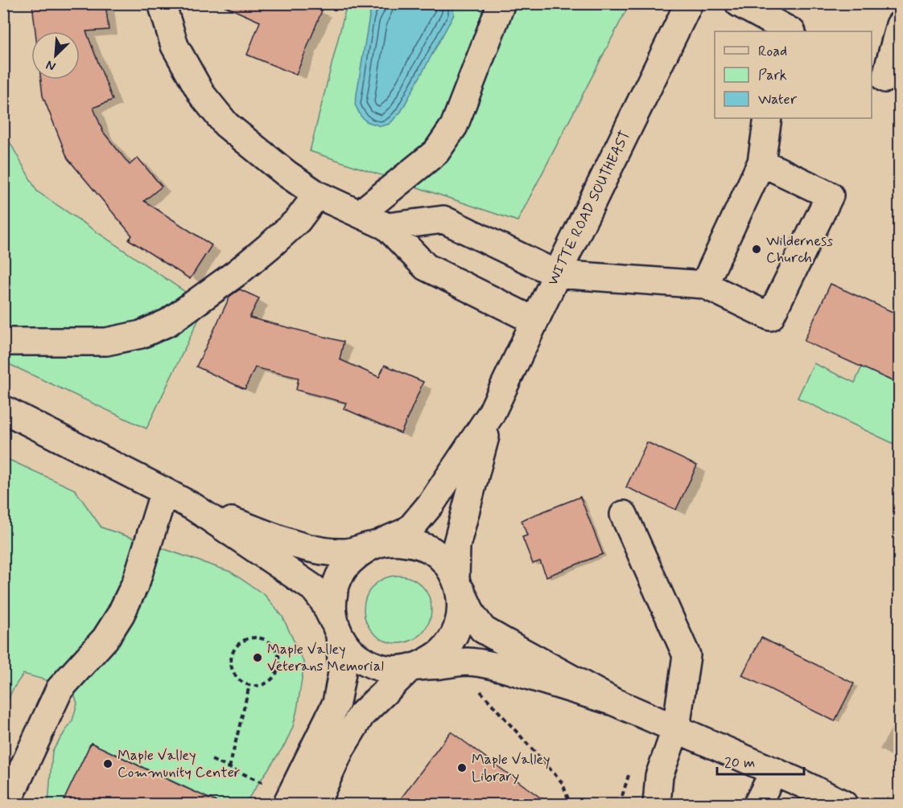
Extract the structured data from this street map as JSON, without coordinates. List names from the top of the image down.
{
  "streets": {
    "street": ["WITTE ROAD SOUTHEAST"]
  },
  "places": [
    "Wilderness Church",
    "Maple Valley Veterans Memorial",
    "Maple Valley Community Center",
    "Maple Valley Library"
  ],
  "legend": ["Road", "Park", "Water"],
  "scale_bar": "20 m",
  "north": "bottom left"
}
